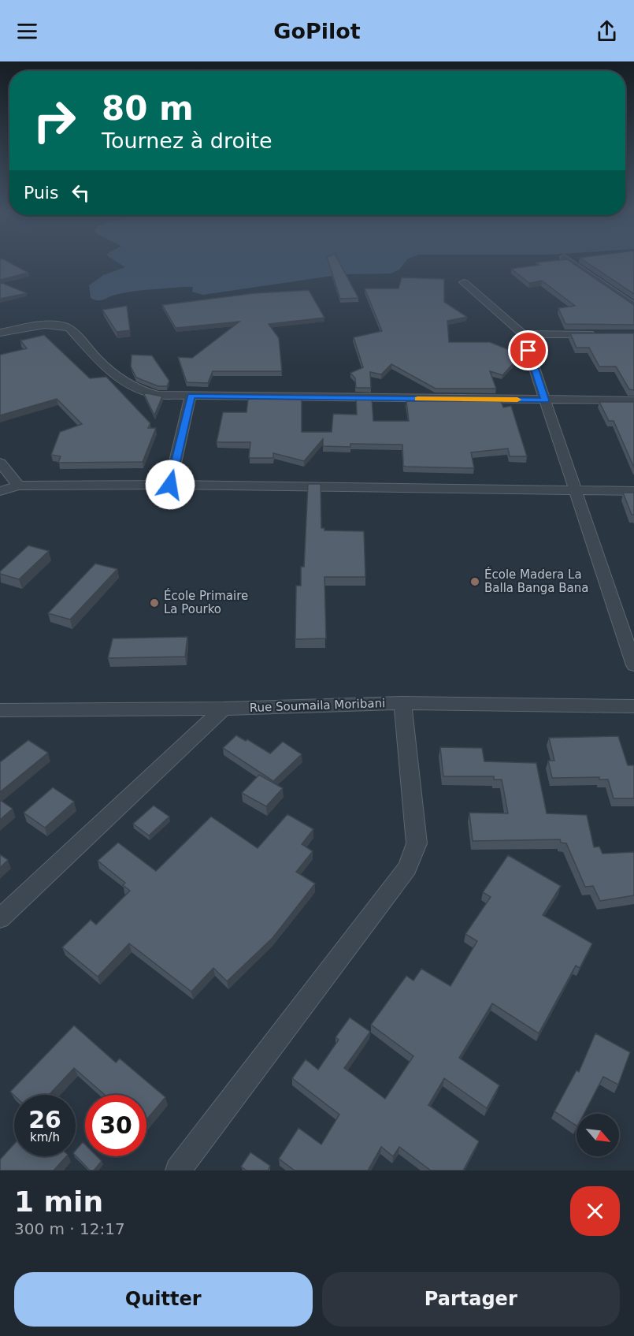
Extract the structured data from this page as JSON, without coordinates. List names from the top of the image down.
{
  "streets": {
    "street": ["Rue Soumaila Moribani"]
  },
  "places": ["École Madera La Balla Banga Bana", "École Primaire La Pourko"],
  "north": "bottom right",
  "page": {
    "header": "GoPilot",
    "turn": ["80 m", "Tournez à droite"],
    "then": "Puis",
    "speed": "26 km/h",
    "limit": "30",
    "heading": ["1 min", "300 m · 12:17"],
    "buttons": ["Quitter", "Partager"]
  }
}
